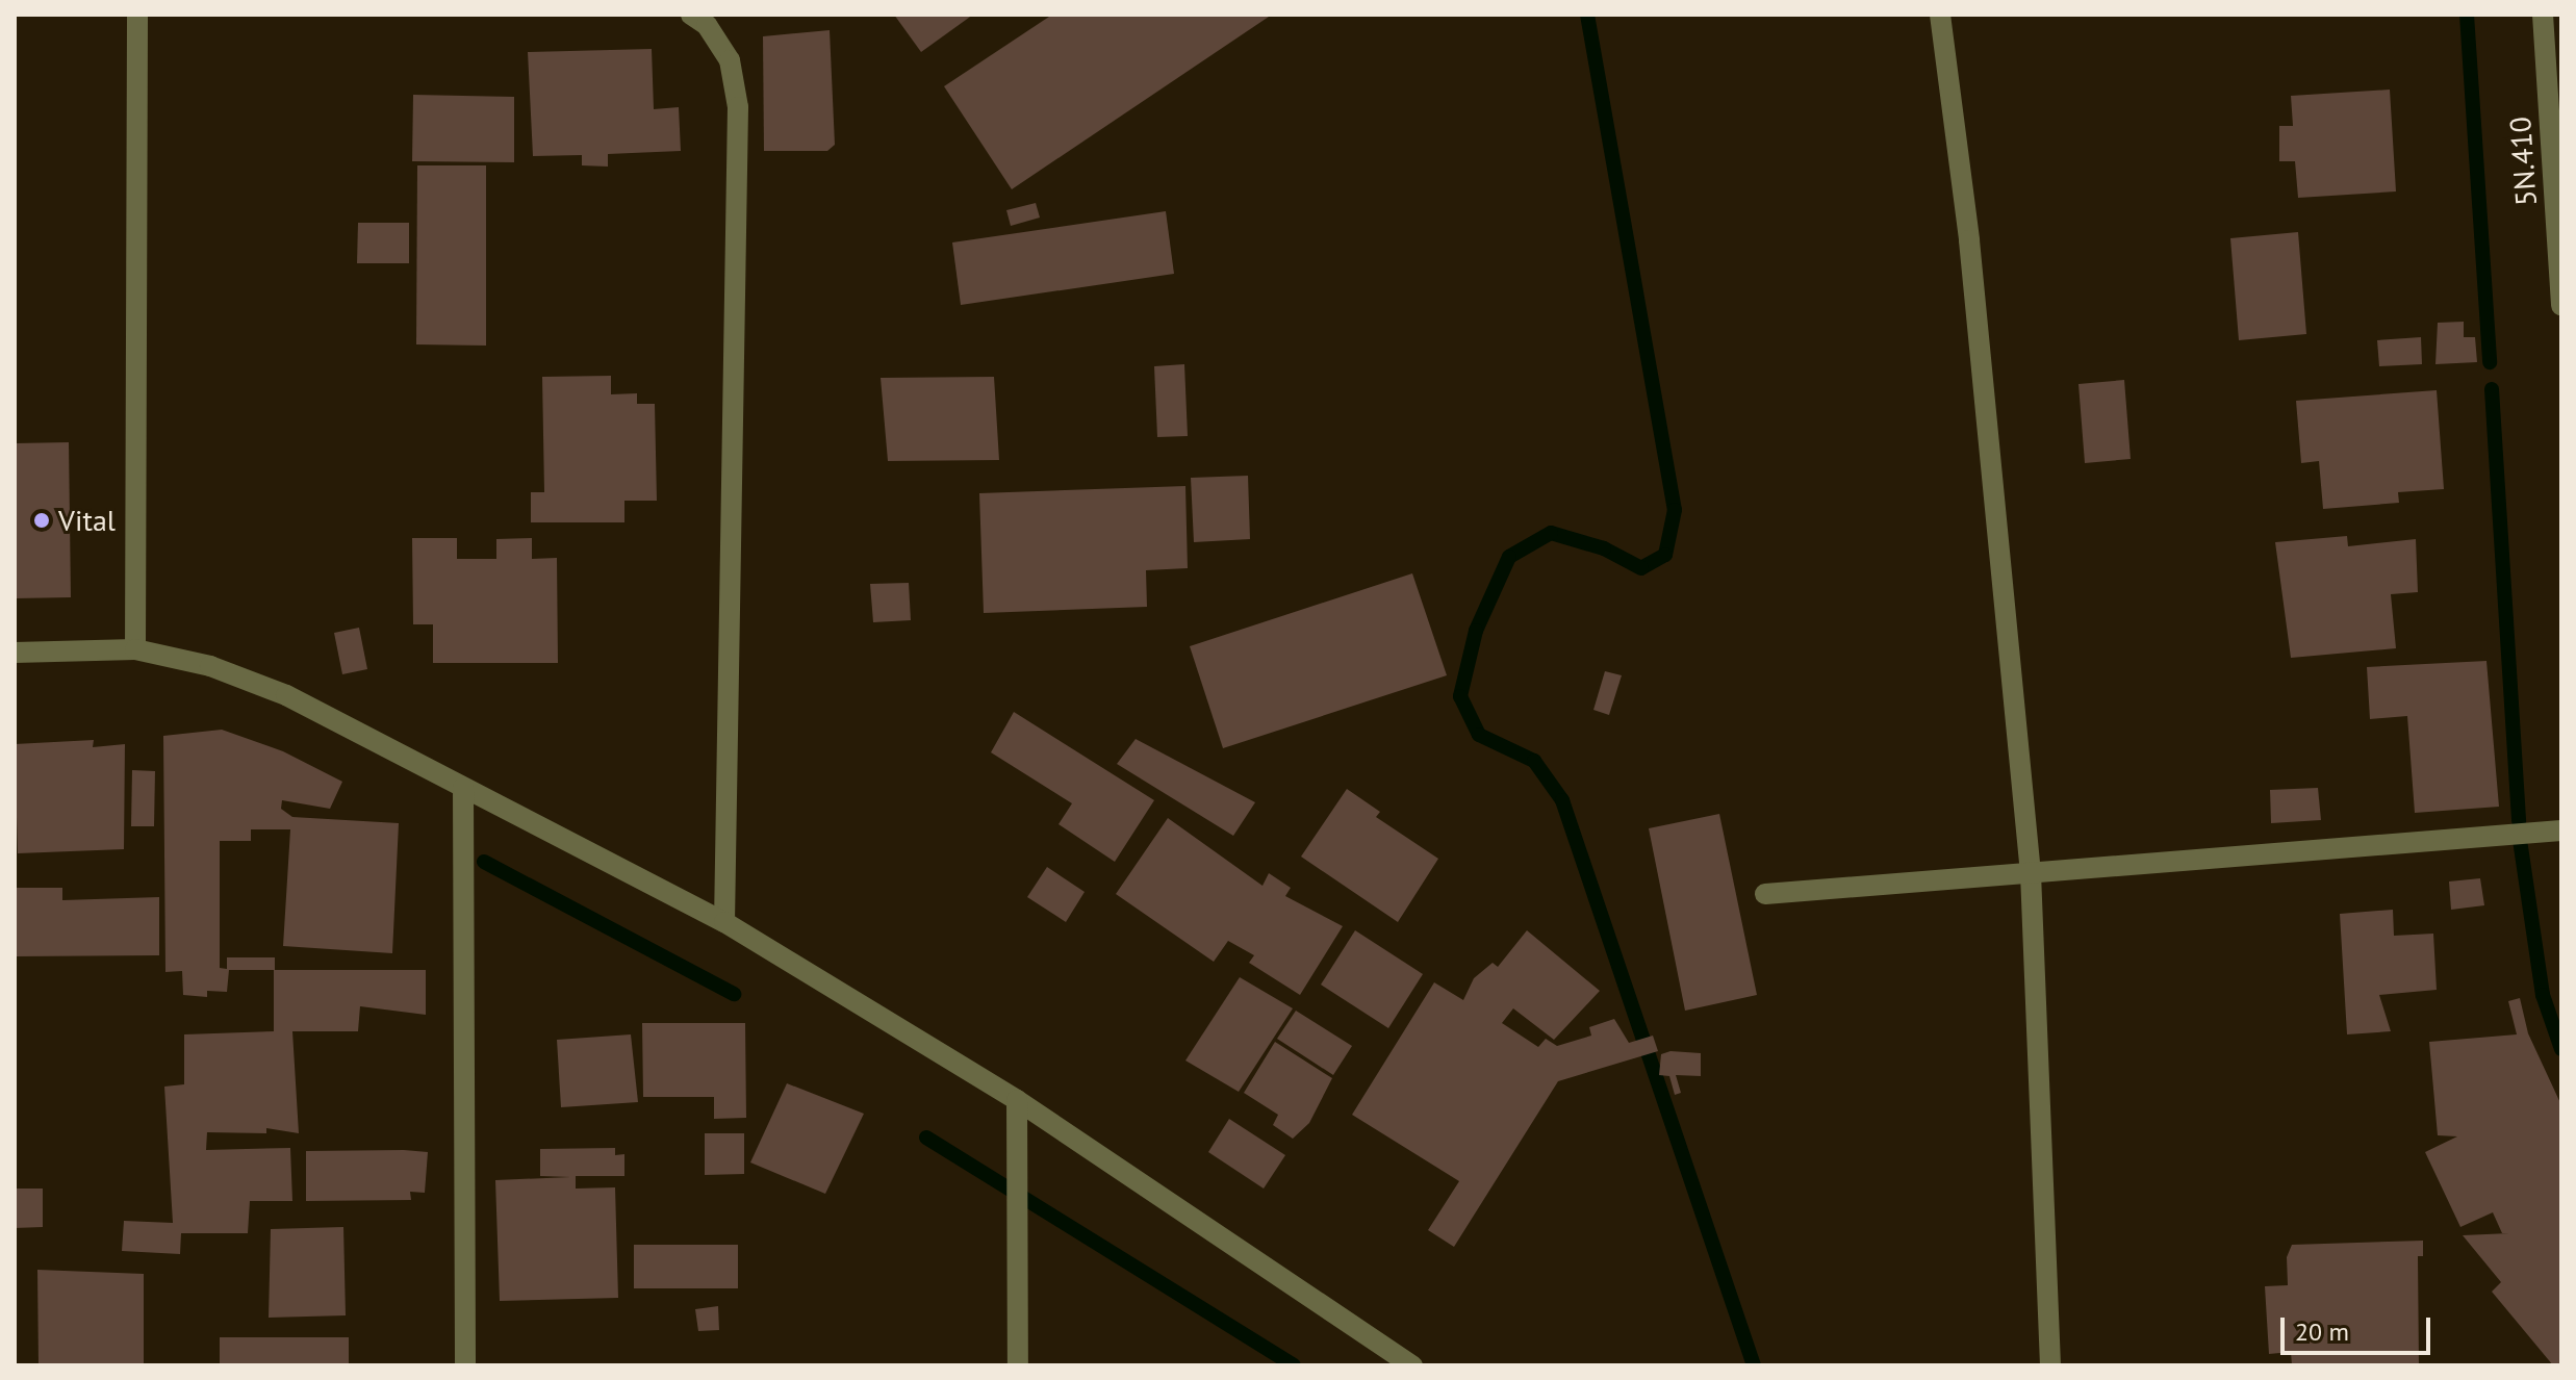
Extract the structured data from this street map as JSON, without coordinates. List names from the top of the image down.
{
  "streets": {
    "street": ["5N.410"]
  },
  "places": ["Vital"],
  "scale_bar": "20 m"
}
